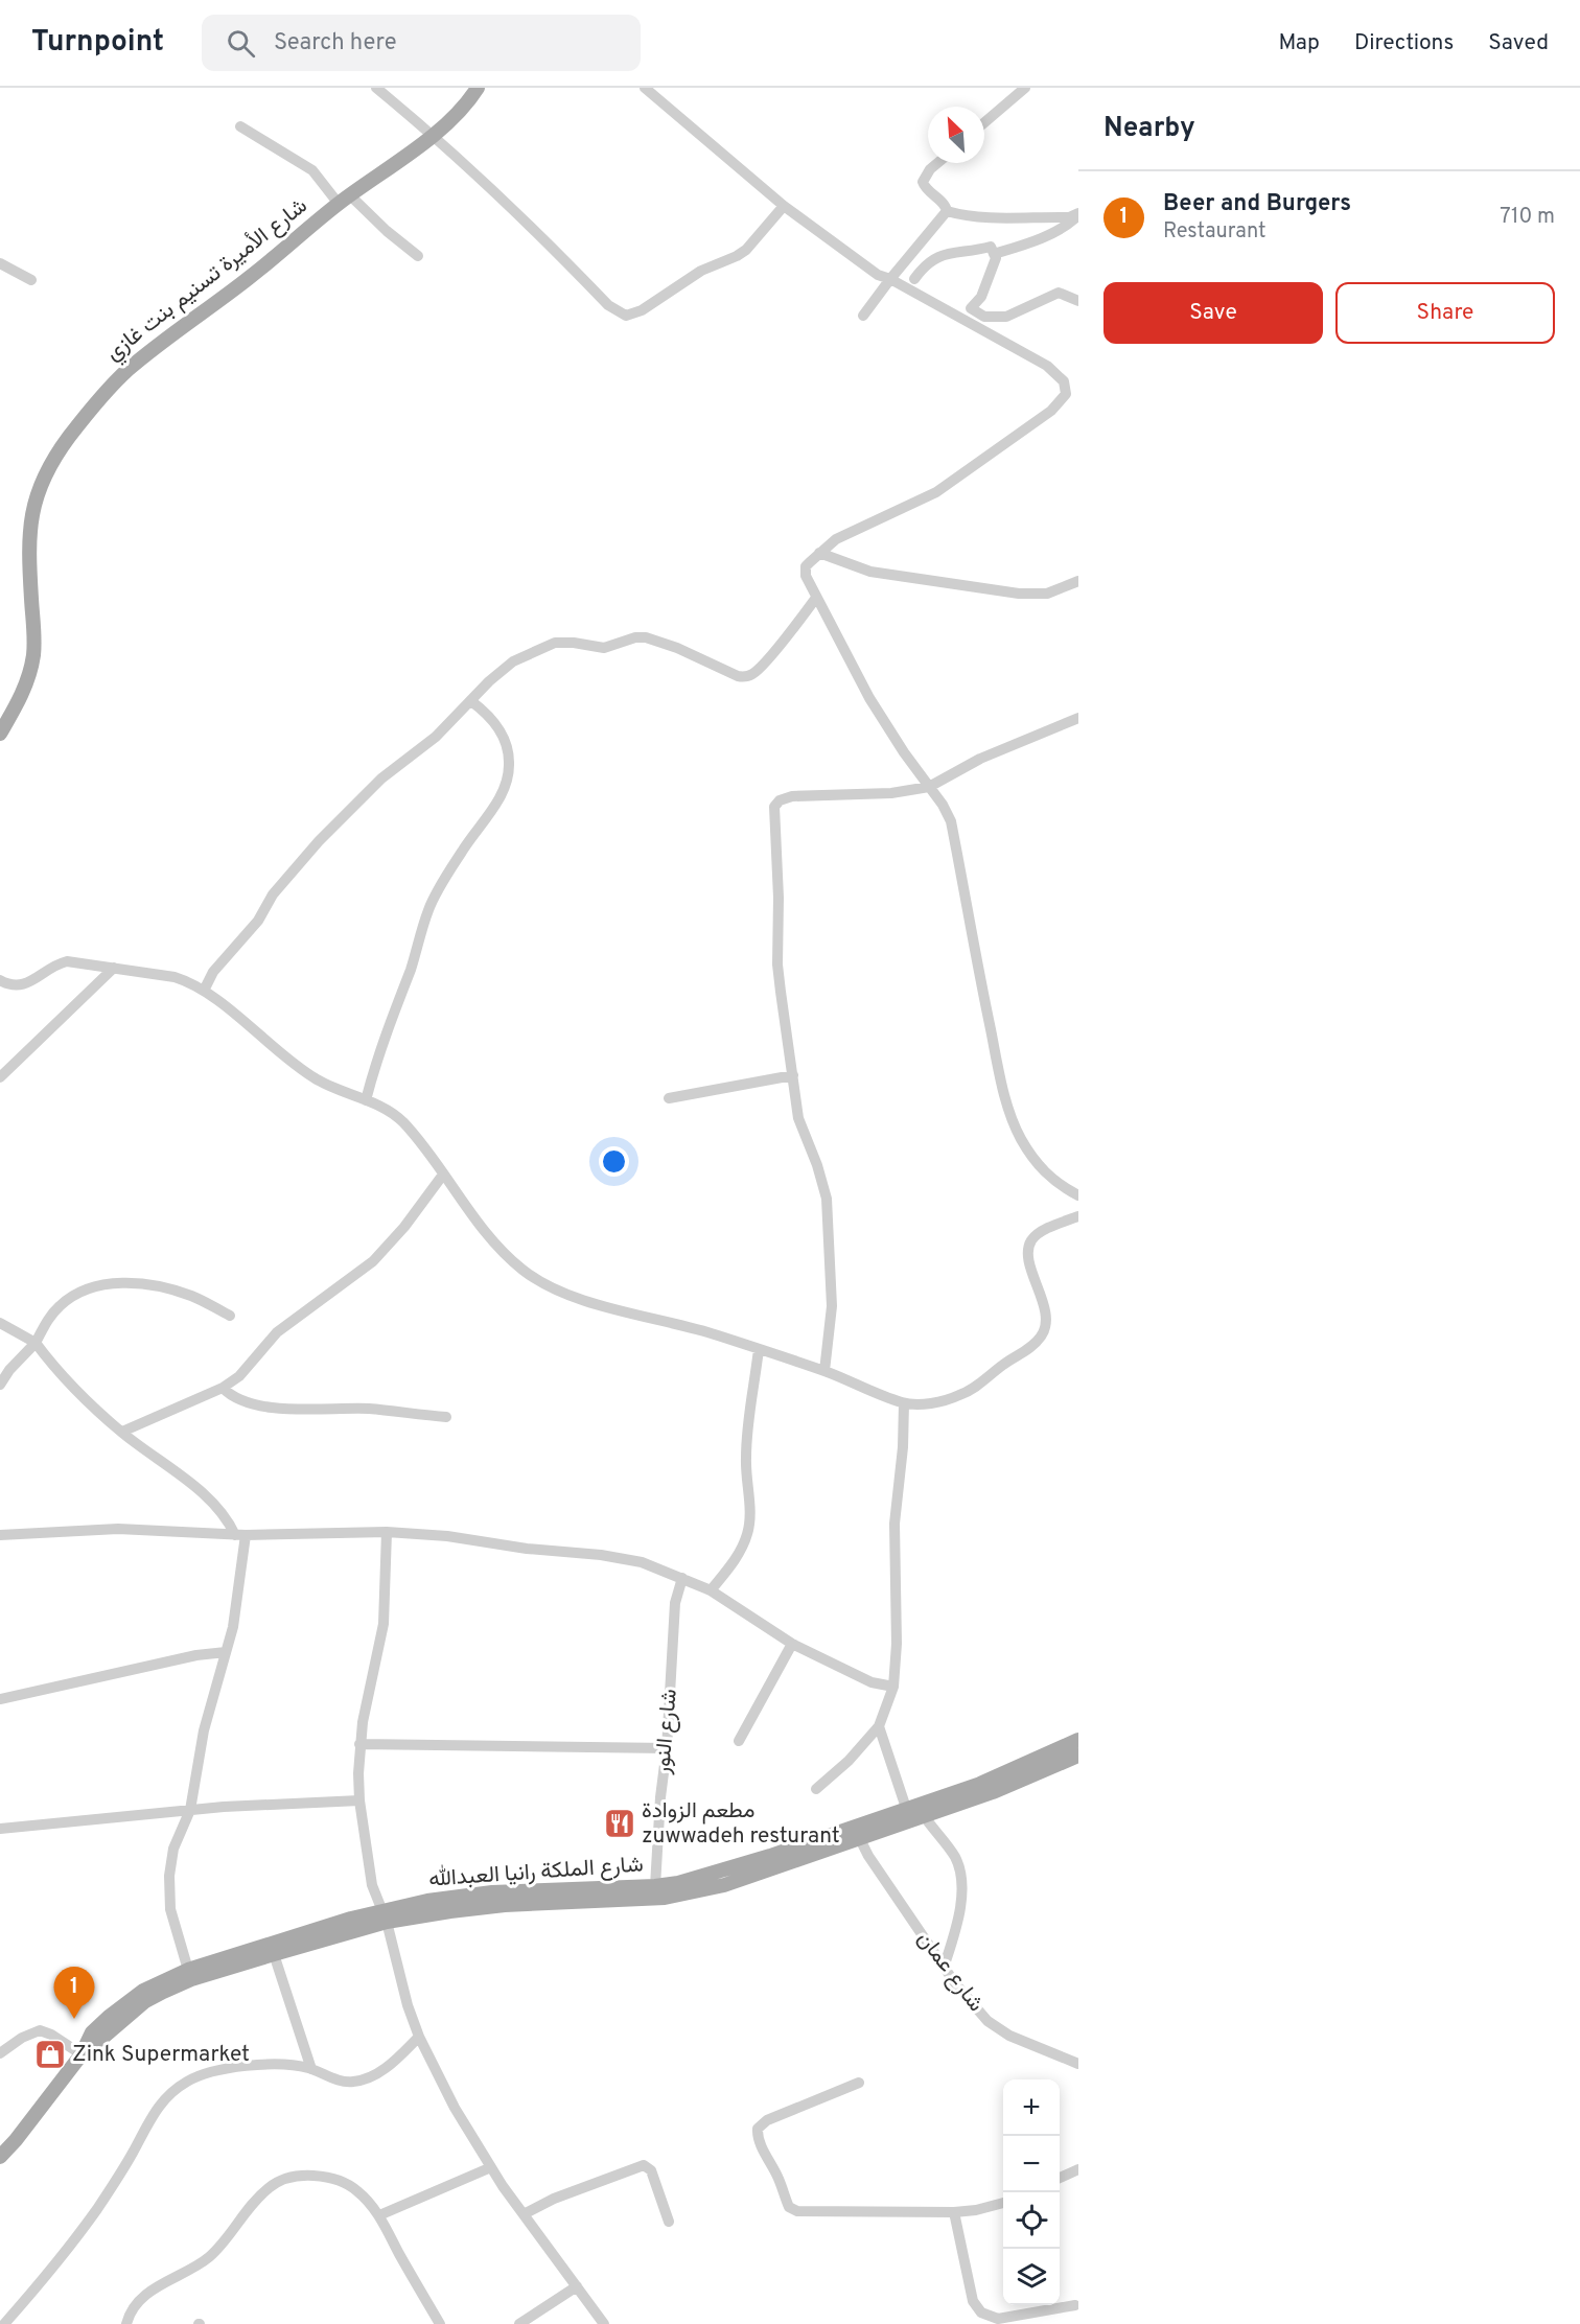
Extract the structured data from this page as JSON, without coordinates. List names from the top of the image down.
{
  "streets": {
    "main road": ["شارع الأميرة تسنيم بنت غازي", "شارع الملكة رانيا العبدالله"],
    "street": ["شارع النور", "شارع عمان"]
  },
  "crossings": [
    ["شارع النور", "شارع الملكة رانيا العبدالله"],
    ["شارع الملكة رانيا العبدالله", "شارع عمان"]
  ],
  "places": {
    "restaurant": ["مطعم الزوادة zuwwadeh resturant"],
    "shop": ["Zink Supermarket"]
  },
  "north": "top left",
  "page": {
    "header": "Turnpoint",
    "search": "Search here",
    "nav": ["Map", "Directions", "Saved"],
    "heading": "Nearby",
    "list": [
      {
        "mark": "1",
        "name": "Beer and Burgers",
        "note": "Restaurant",
        "value": "710 m"
      }
    ],
    "buttons": ["Save", "Share"],
    "pins": "1",
    "map_buttons": ["+", "−"]
  }
}
